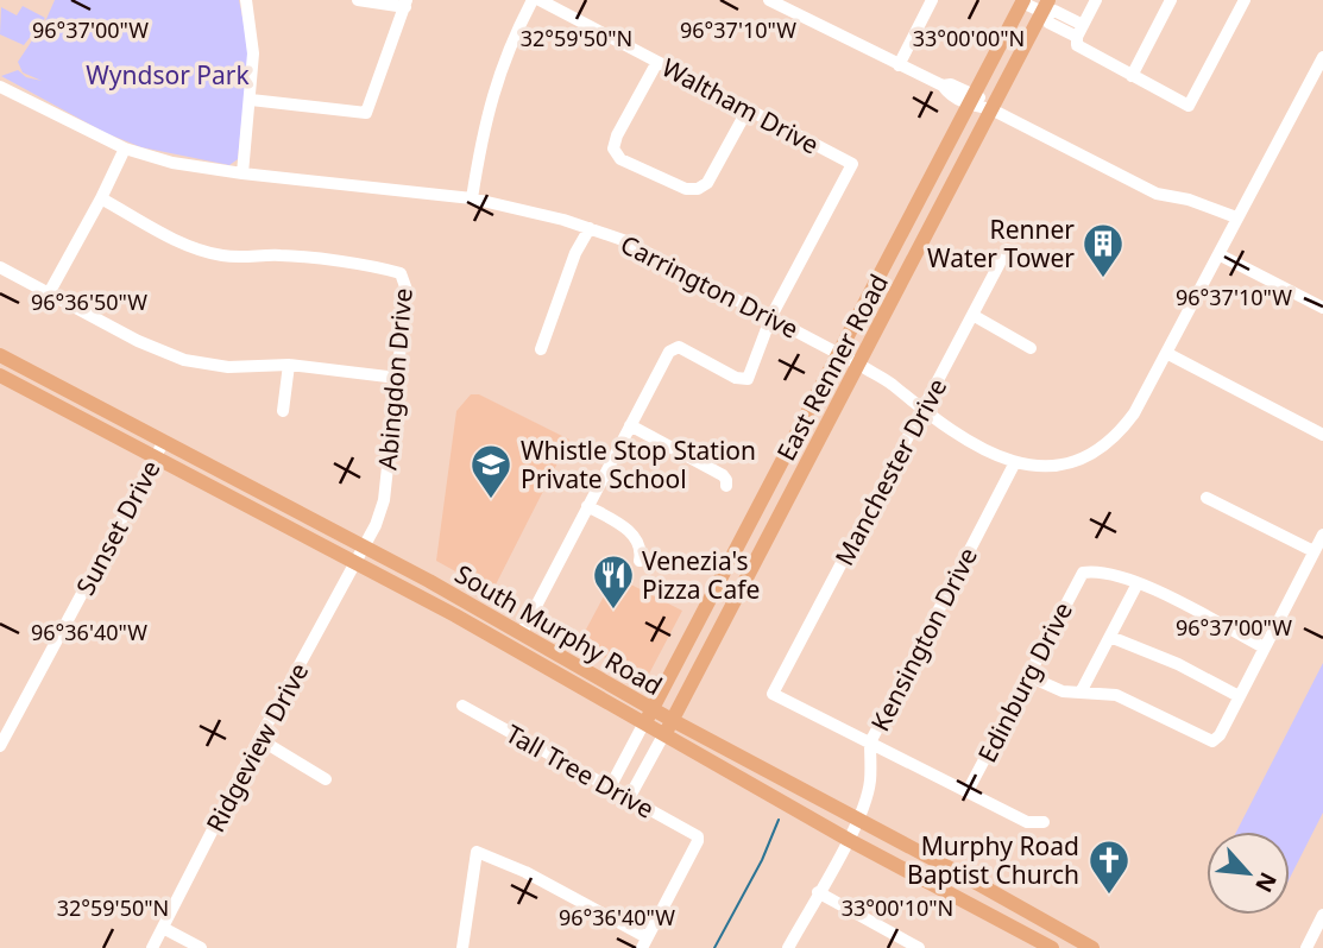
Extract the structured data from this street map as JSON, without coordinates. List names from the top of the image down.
{
  "streets": {
    "main road": ["East Renner Road", "South Murphy Road"],
    "street": [
      "Waltham Drive",
      "Carrington Drive",
      "Abingdon Drive",
      "Manchester Drive",
      "Sunset Drive",
      "Kensington Drive",
      "Edinburg Drive",
      "Ridgeview Drive",
      "Tall Tree Drive"
    ]
  },
  "crossings": [
    ["Waltham Drive", "Carrington Drive"],
    ["Carrington Drive", "East Renner Road"],
    ["Carrington Drive", "Manchester Drive"],
    ["Carrington Drive", "Kensington Drive"],
    ["East Renner Road", "South Murphy Road"],
    ["East Renner Road", "Tall Tree Drive"],
    ["Abingdon Drive", "South Murphy Road"],
    ["Abingdon Drive", "Ridgeview Drive"],
    ["Manchester Drive", "Kensington Drive"],
    ["Sunset Drive", "South Murphy Road"],
    ["South Murphy Road", "Kensington Drive"],
    ["South Murphy Road", "Ridgeview Drive"]
  ],
  "parks": ["Wyndsor Park"],
  "places": {
    "building": ["Renner Water Tower"],
    "school or university": ["Whistle Stop Station Private School"],
    "restaurant": ["Venezia's Pizza Cafe"],
    "church": ["Murphy Road Baptist Church"]
  },
  "north": "bottom right",
  "coordinates": [
    "96°37'00\"W",
    "96°37'10\"W",
    "32°59'50\"N",
    "33°00'00\"N",
    "96°36'50\"W",
    "96°36'40\"W",
    "33°00'10\"N"
  ]
}
